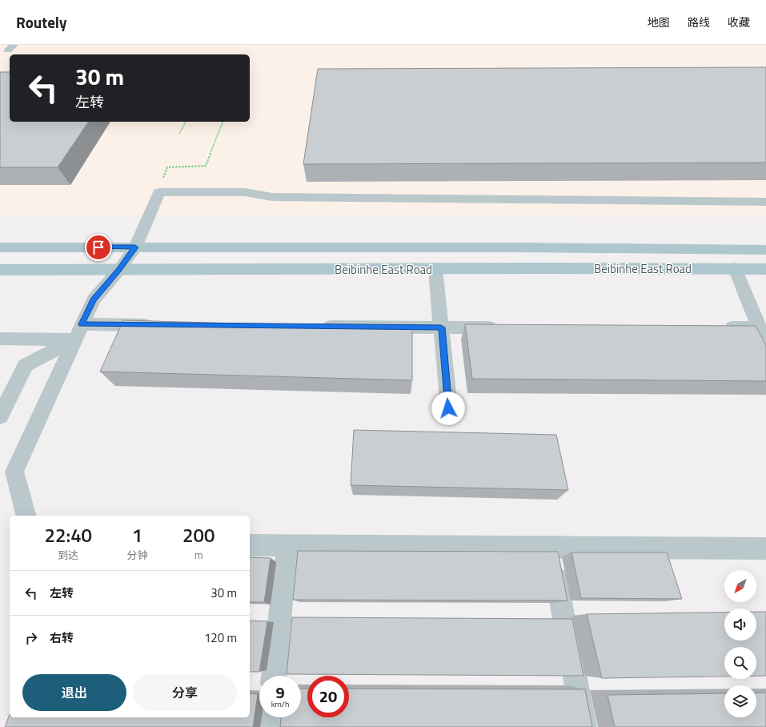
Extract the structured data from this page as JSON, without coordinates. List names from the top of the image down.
{
  "streets": {
    "main road": ["Beibinhe East Road"]
  },
  "north": "bottom left",
  "page": {
    "header": "Routely",
    "nav": ["地图", "路线", "收藏"],
    "turn": ["30 m", "左转"],
    "eta": [
      "22:40",
      "到达",
      "1",
      "分钟",
      "200",
      "m"
    ],
    "list": [
      {
        "name": "左转",
        "value": "30 m"
      },
      {
        "name": "右转",
        "value": "120 m"
      }
    ],
    "buttons": ["退出", "分享"],
    "speed": "9 km/h",
    "limit": "20"
  }
}
